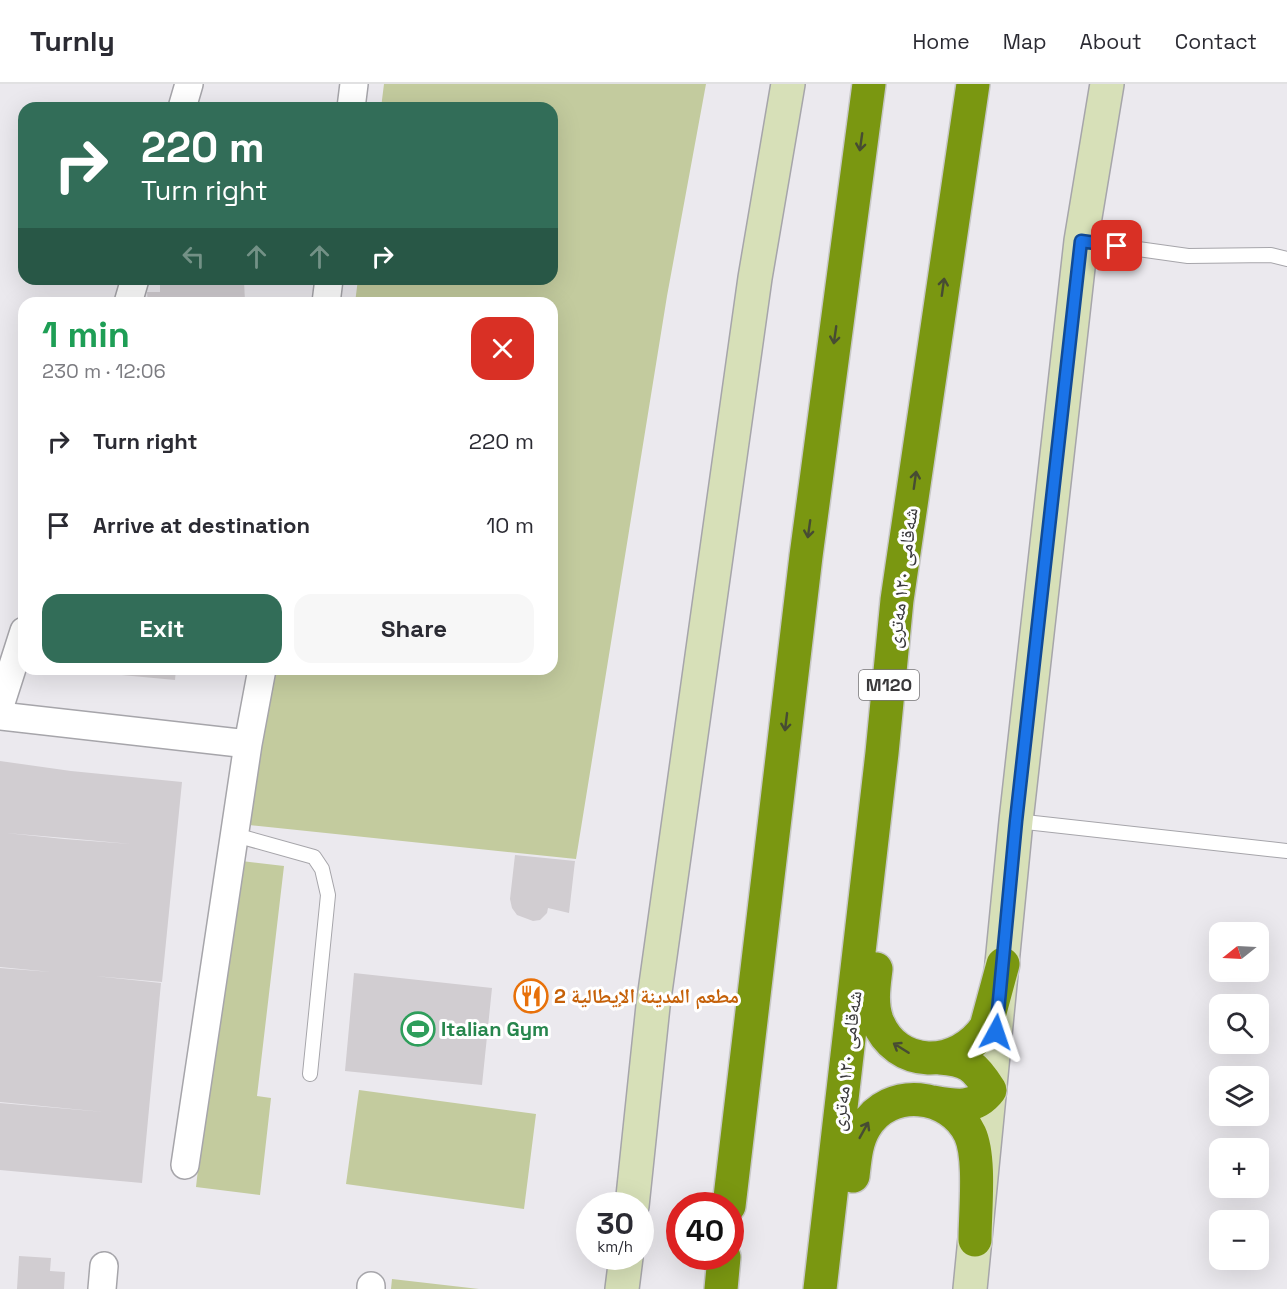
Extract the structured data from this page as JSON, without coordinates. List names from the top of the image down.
{
  "streets": {
    "highway": ["شەقامی ١٢٠ مەتری", "M120"]
  },
  "places": {
    "restaurant": ["مطعم المدينة الإيطالية 2"],
    "sports": ["Italian Gym"]
  },
  "north": "left",
  "page": {
    "header": "Turnly",
    "nav": [
      "Home",
      "Map",
      "About",
      "Contact"
    ],
    "turn": ["220 m", "Turn right"],
    "heading": ["1 min", "230 m · 12:06"],
    "list": [
      {
        "name": "Turn right",
        "value": "220 m"
      },
      {
        "name": "Arrive at destination",
        "value": "10 m"
      }
    ],
    "buttons": ["Exit", "Share"],
    "map_buttons": ["+", "−"],
    "speed": "30 km/h",
    "limit": "40"
  }
}
